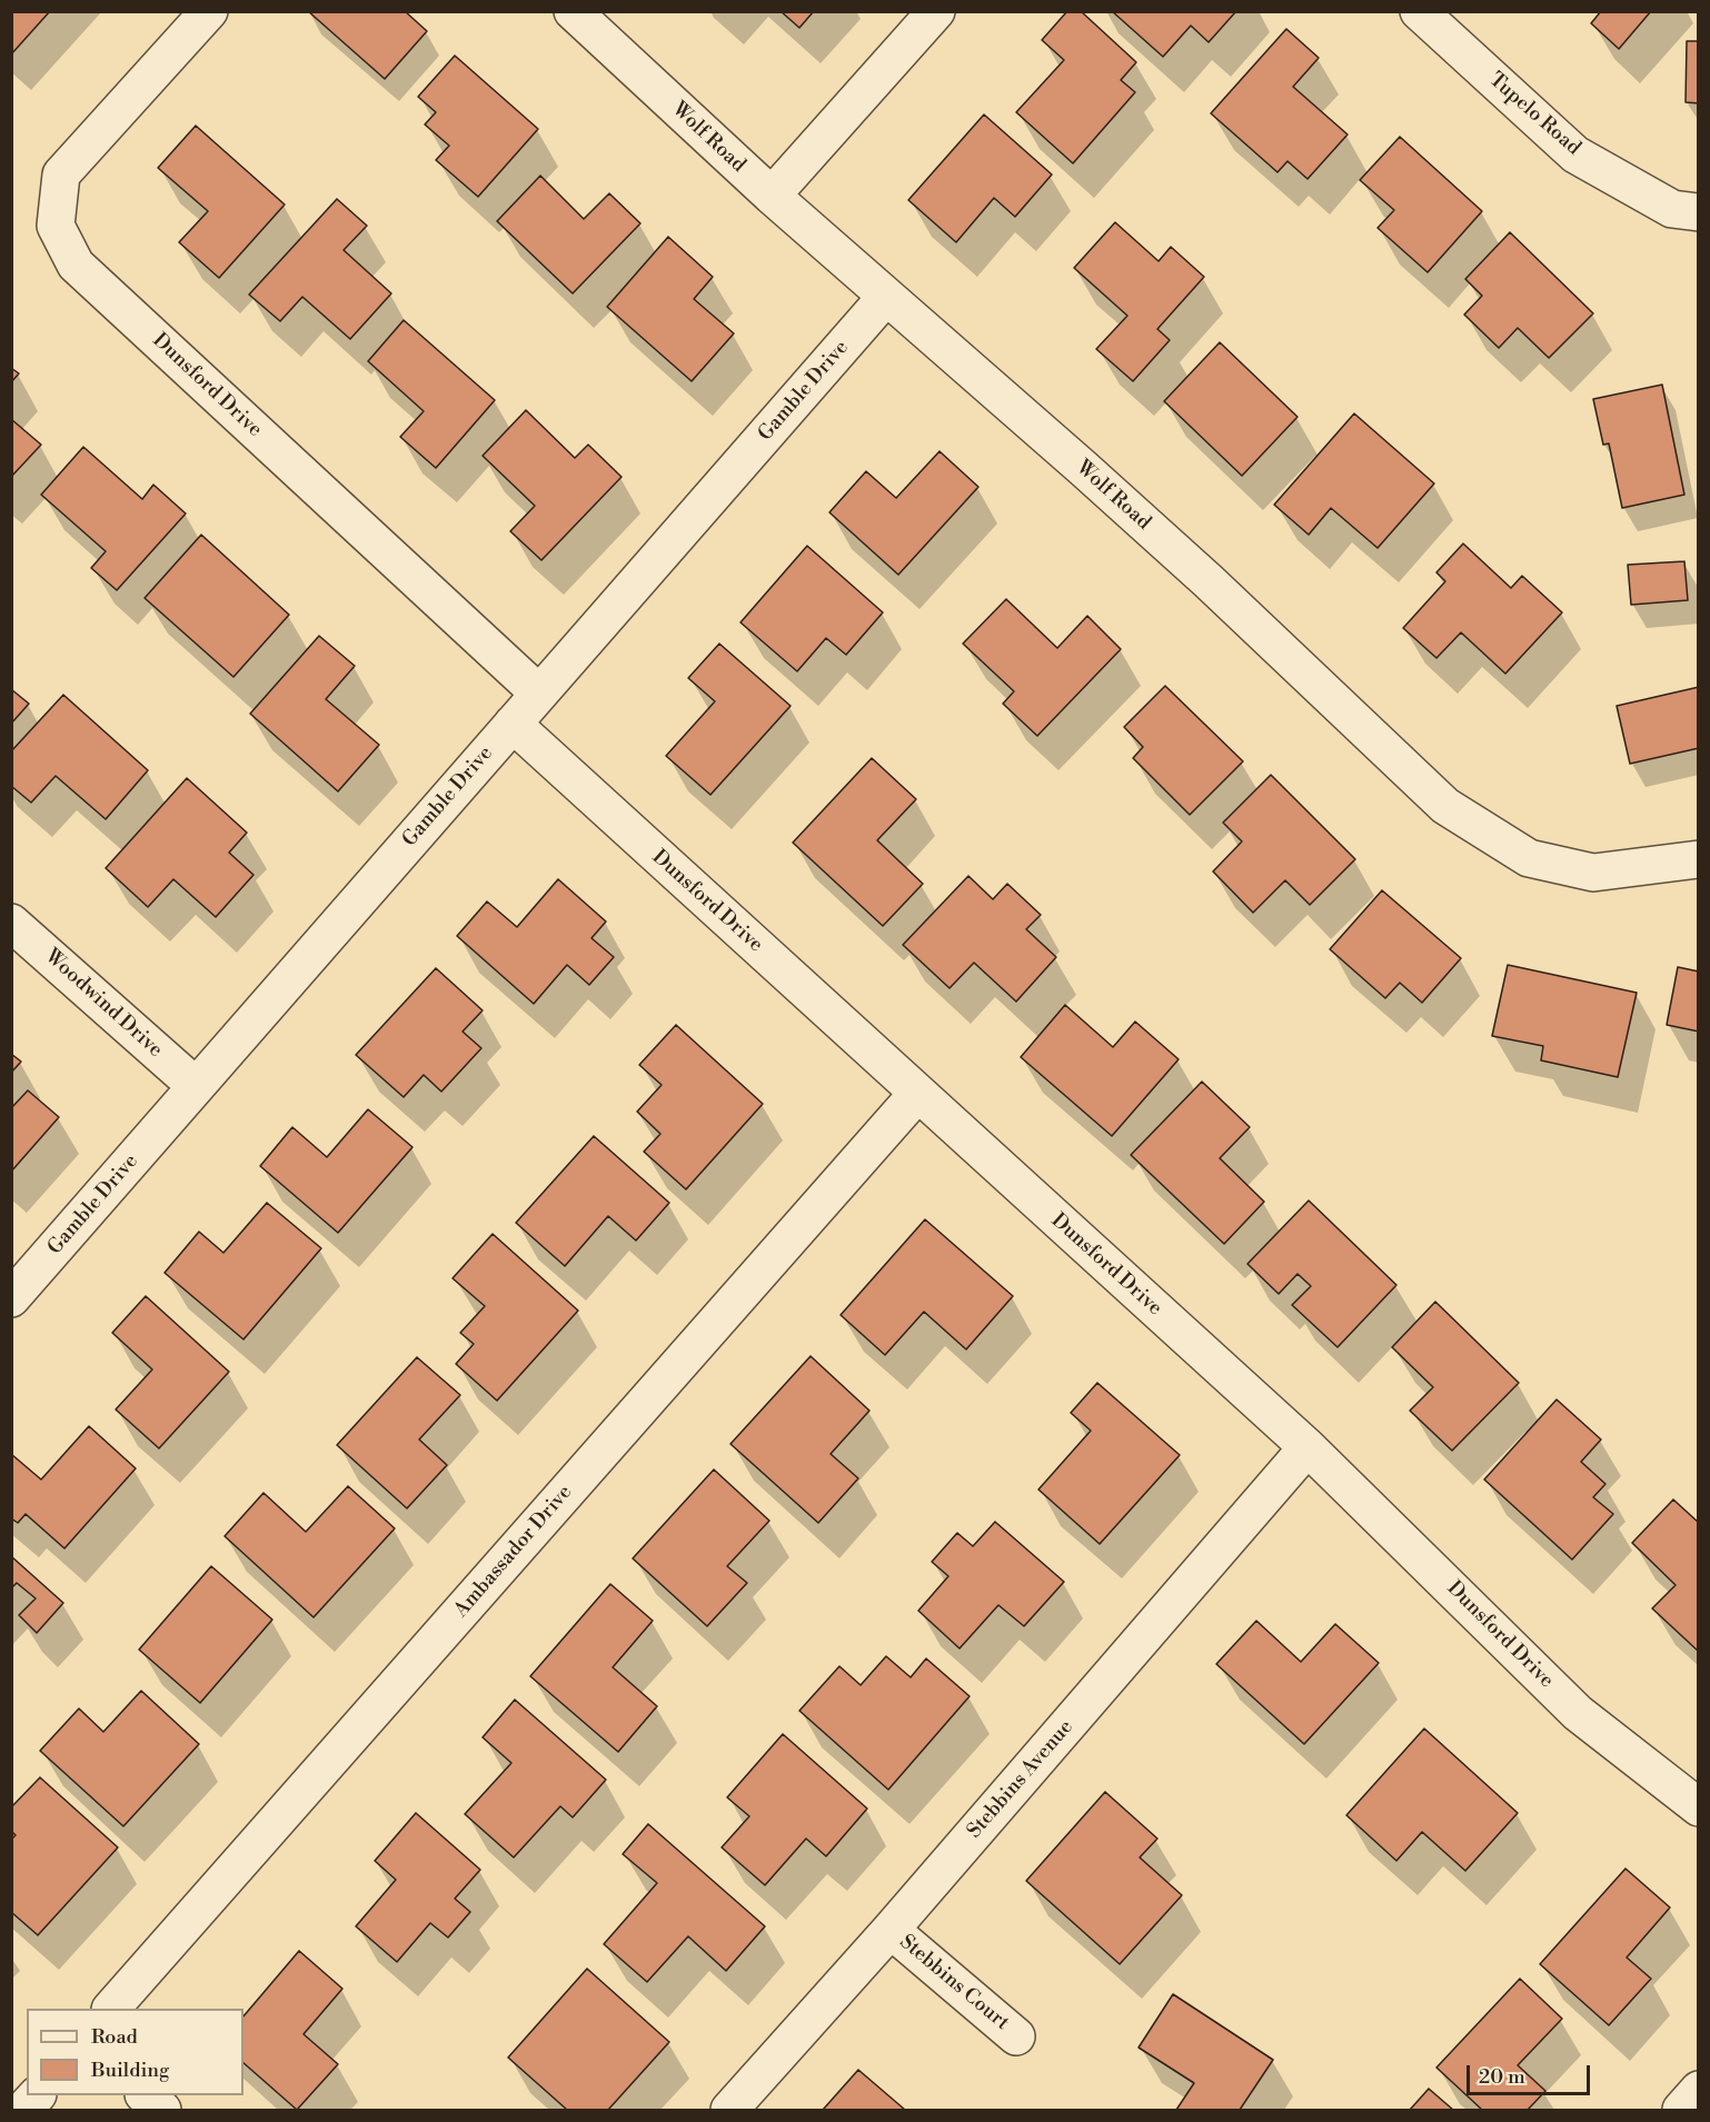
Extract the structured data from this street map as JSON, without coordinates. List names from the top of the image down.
{
  "streets": {
    "street": [
      "Tupelo Road",
      "Wolf Road",
      "Dunsford Drive",
      "Gamble Drive",
      "Woodwind Drive",
      "Ambassador Drive",
      "Stebbins Avenue",
      "Stebbins Court"
    ]
  },
  "crossings": [
    ["Wolf Road", "Gamble Drive"],
    ["Dunsford Drive", "Gamble Drive"],
    ["Dunsford Drive", "Ambassador Drive"],
    ["Dunsford Drive", "Stebbins Avenue"],
    ["Gamble Drive", "Woodwind Drive"],
    ["Stebbins Avenue", "Stebbins Court"]
  ],
  "legend": ["Road", "Building"],
  "scale_bar": "20 m"
}
